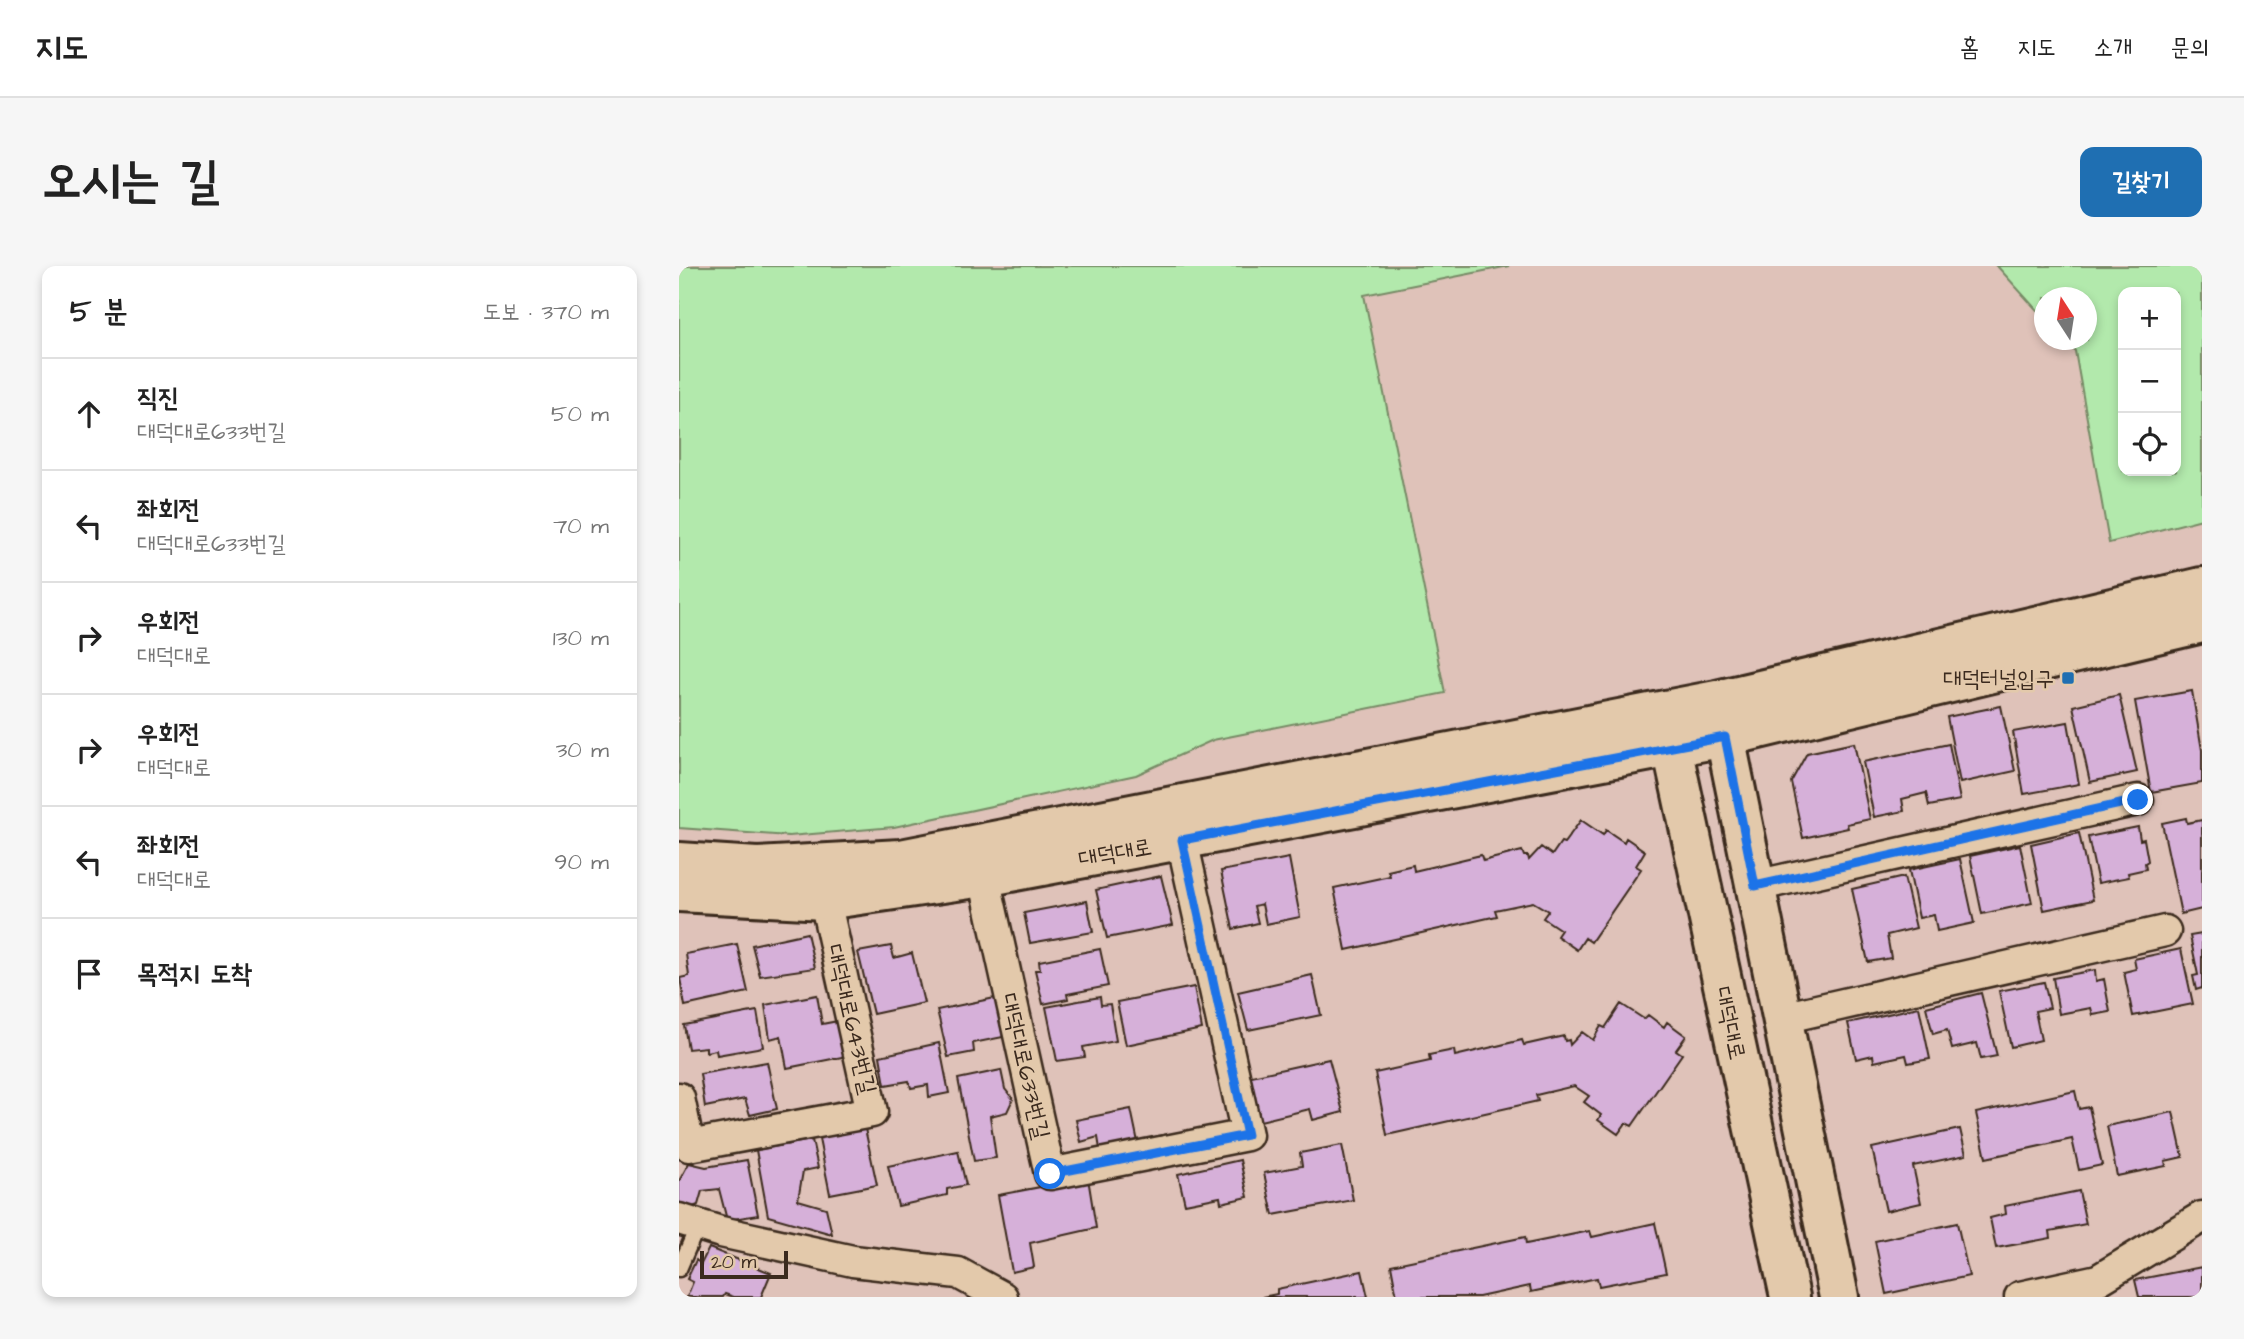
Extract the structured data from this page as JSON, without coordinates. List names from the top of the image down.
{
  "streets": {
    "main road": ["대덕대로"],
    "street": ["대덕대로643번길", "대덕대로633번길"]
  },
  "crossings": [
    ["대덕대로", "대덕대로643번길"],
    ["대덕대로", "대덕대로633번길"]
  ],
  "places": {
    "transit": ["대덕터널입구"]
  },
  "scale_bar": "20 m",
  "north": "top",
  "page": {
    "header": "지도",
    "nav": [
      "홈",
      "지도",
      "소개",
      "문의"
    ],
    "buttons": "길찾기",
    "title": "오시는 길",
    "heading": ["5 분", "도보 · 370 m"],
    "map_buttons": ["+", "−"],
    "list": [
      ["직진", "대덕대로633번길", "50 m"],
      ["좌회전", "대덕대로633번길", "70 m"],
      ["우회전", "대덕대로", "130 m"],
      ["우회전", "대덕대로", "30 m"],
      ["좌회전", "대덕대로", "90 m"],
      "목적지 도착"
    ],
    "scale": "20 m"
  }
}
